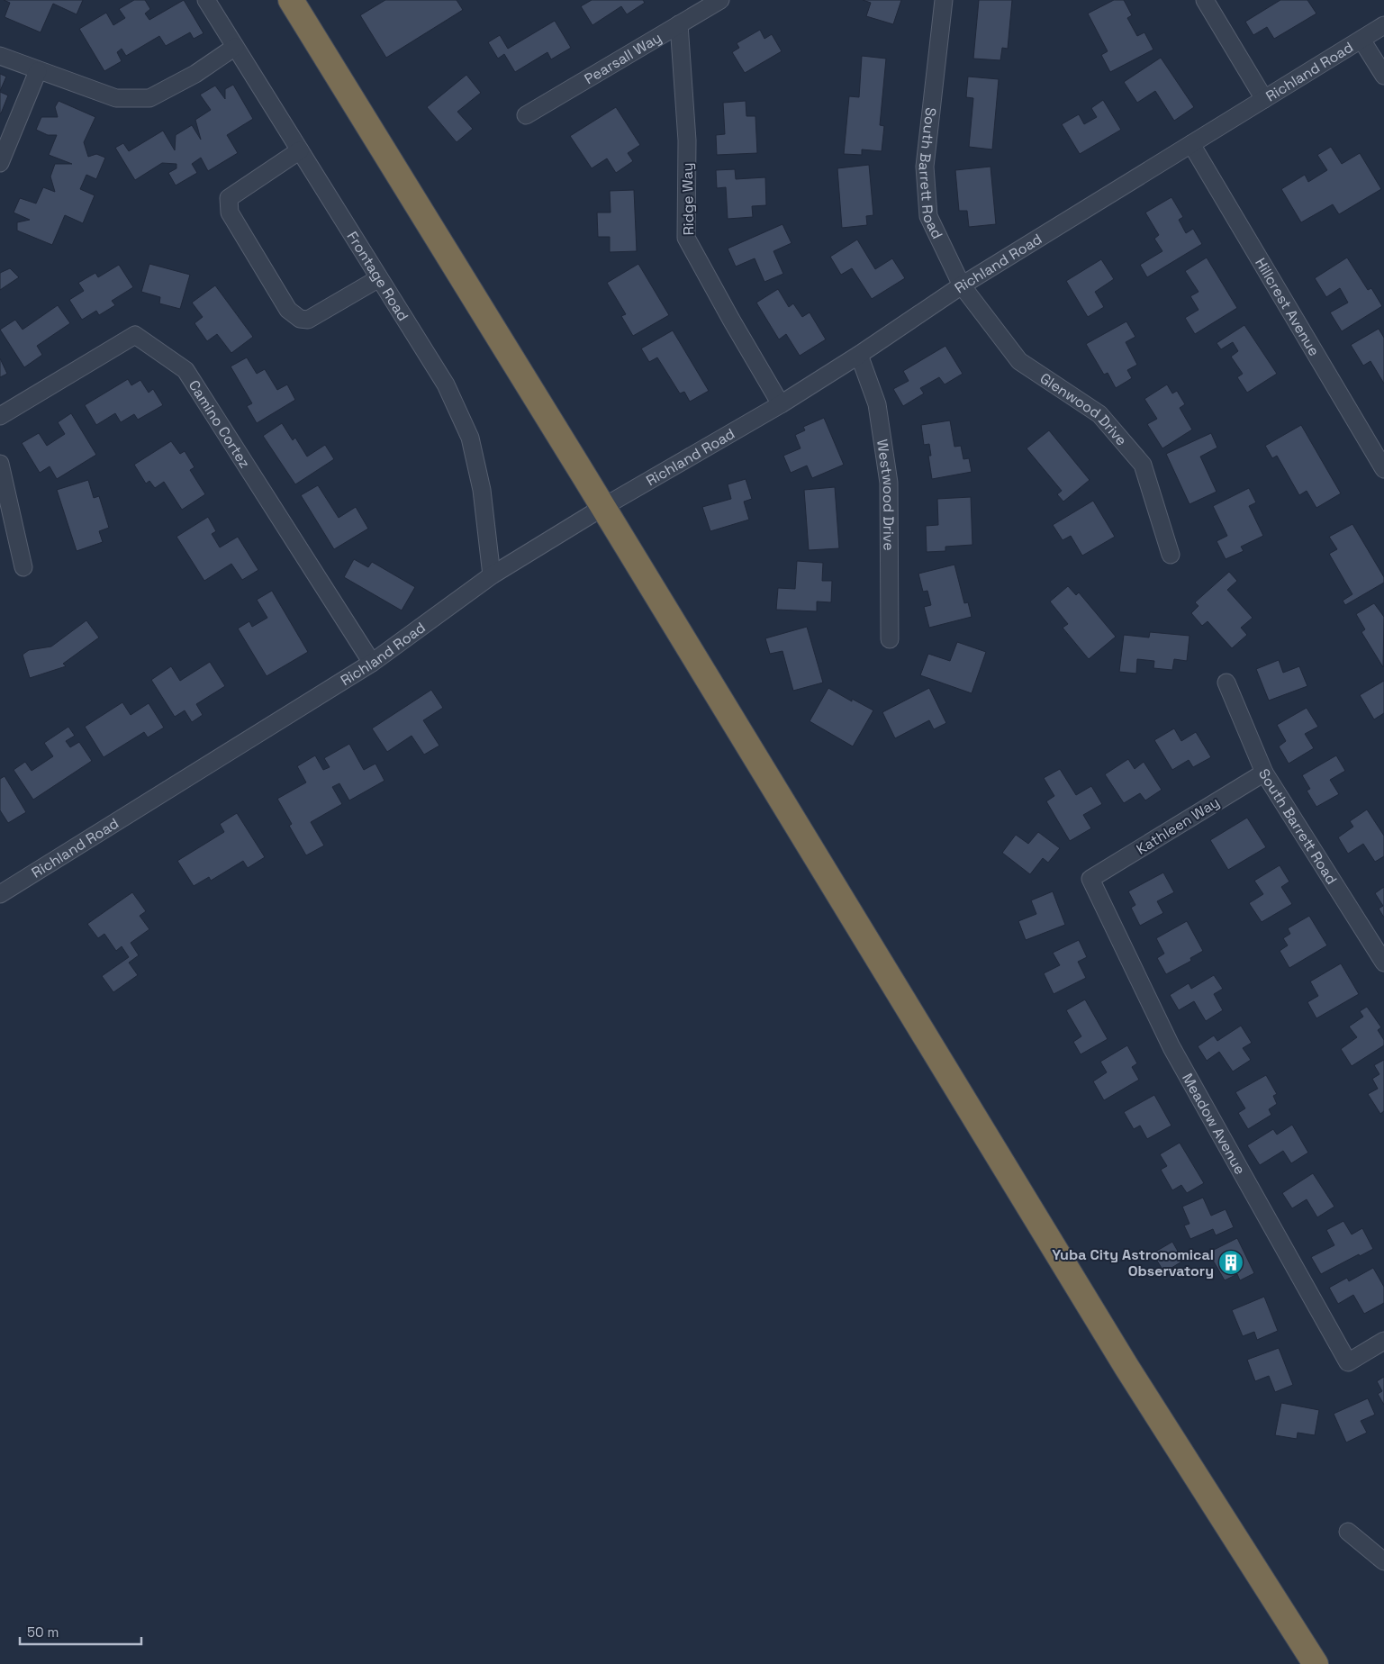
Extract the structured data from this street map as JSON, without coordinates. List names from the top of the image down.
{
  "streets": {
    "street": [
      "Pearsall Way",
      "Richland Road",
      "South Barrett Road",
      "Ridge Way",
      "Frontage Road",
      "Hillcrest Avenue",
      "Glenwood Drive",
      "Camino Cortez",
      "Westwood Drive",
      "Kathleen Way",
      "Meadow Avenue"
    ]
  },
  "crossings": [
    ["Pearsall Way", "Ridge Way"],
    ["Richland Road", "South Barrett Road"],
    ["Richland Road", "Ridge Way"],
    ["Richland Road", "Frontage Road"],
    ["Richland Road", "Hillcrest Avenue"],
    ["Richland Road", "Glenwood Drive"],
    ["Richland Road", "Camino Cortez"],
    ["Richland Road", "Westwood Drive"],
    ["South Barrett Road", "Glenwood Drive"],
    ["South Barrett Road", "Kathleen Way"],
    ["Kathleen Way", "Meadow Avenue"]
  ],
  "places": {
    "building": ["Yuba City Astronomical Observatory"]
  },
  "scale_bar": "50 m"
}
